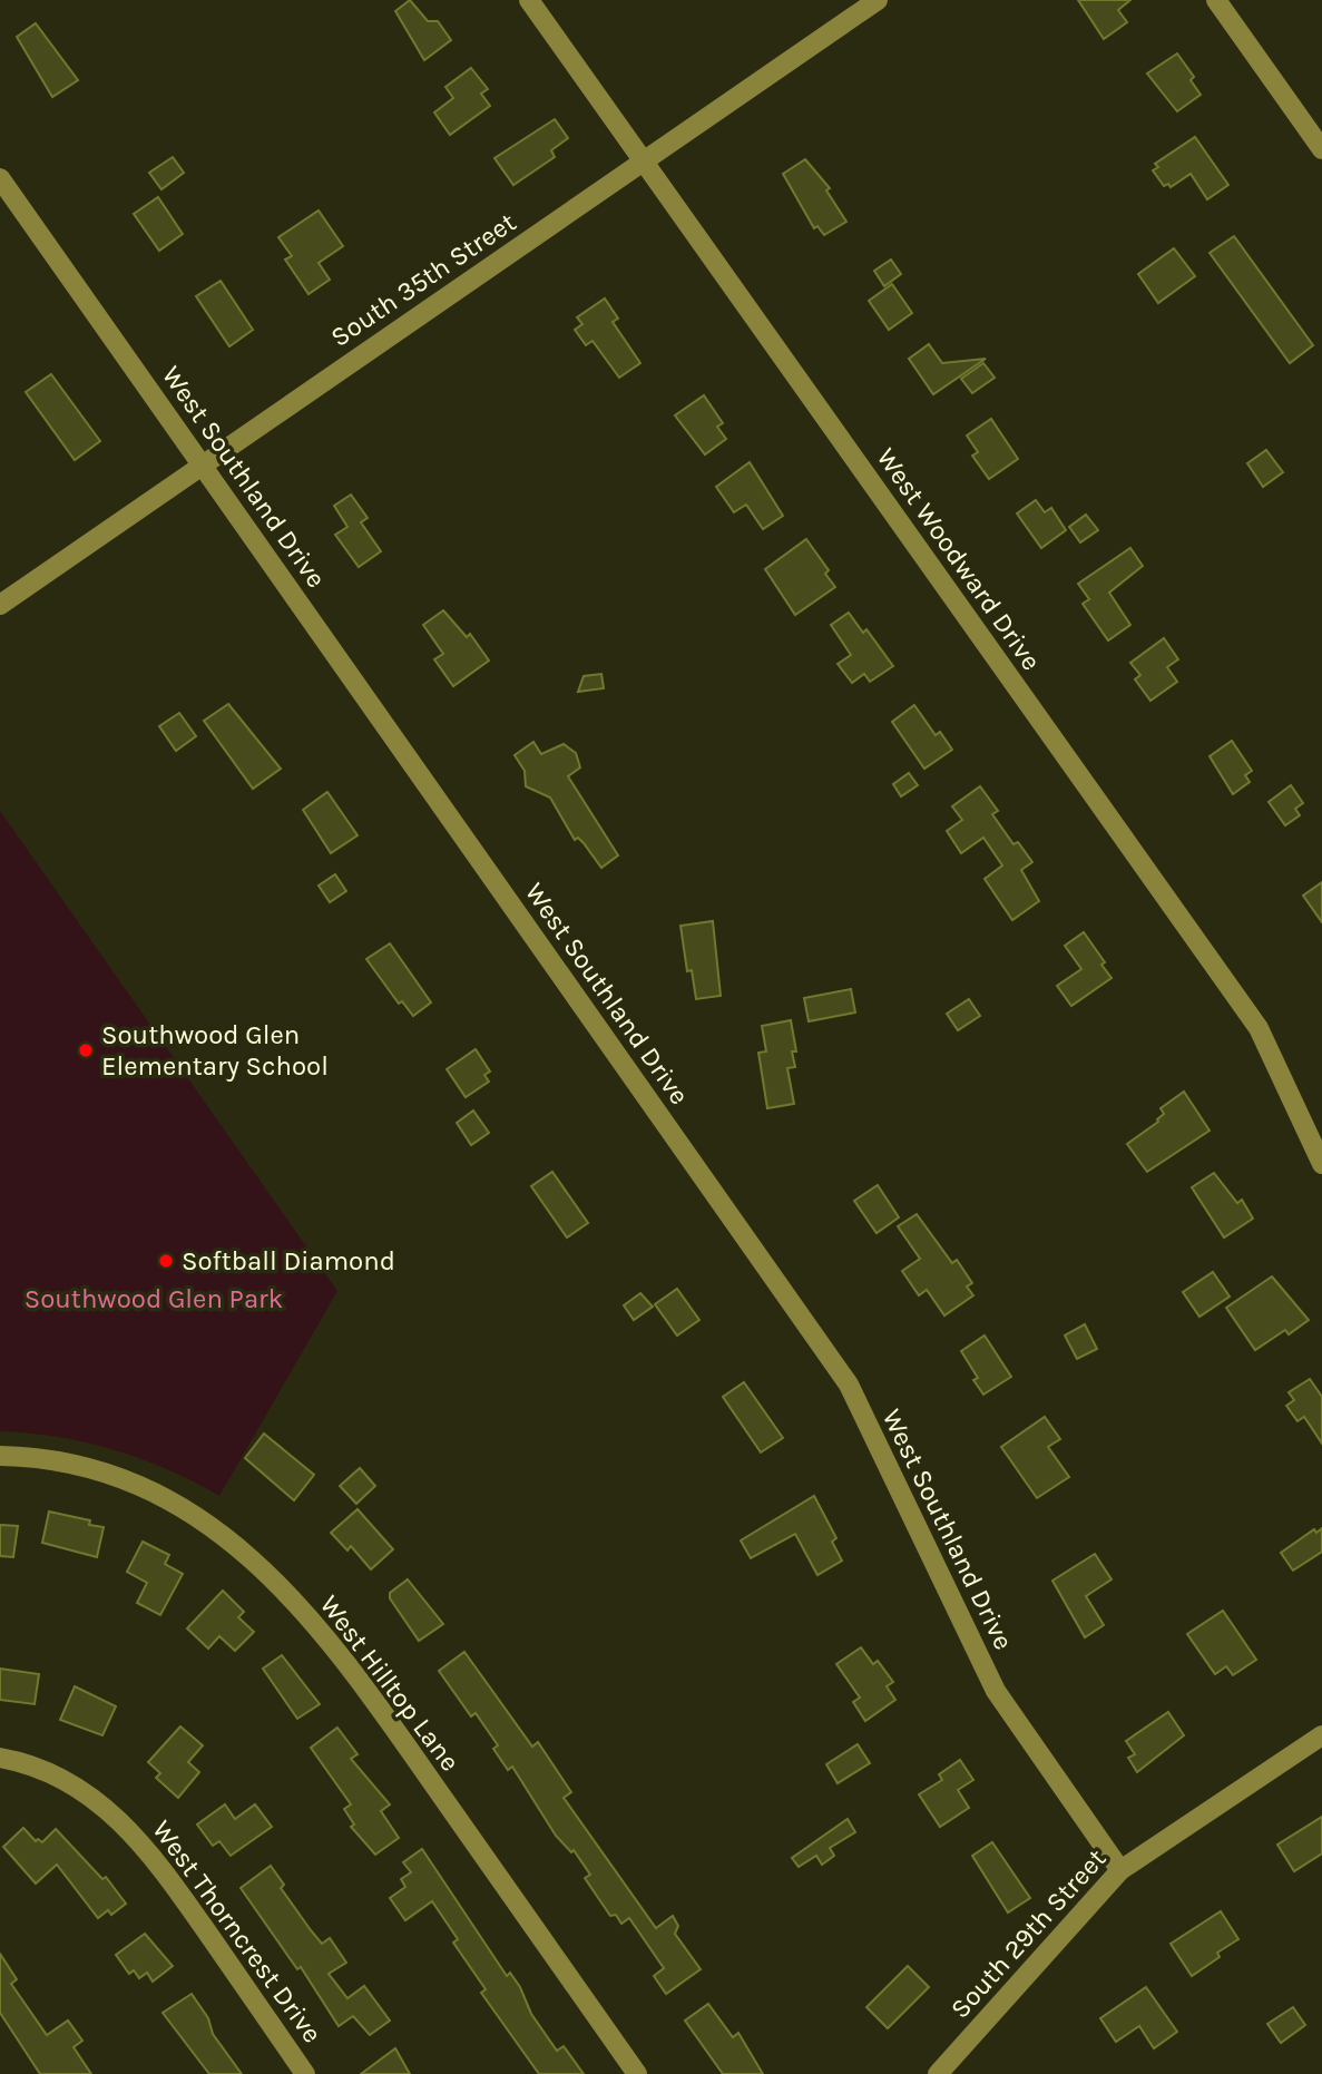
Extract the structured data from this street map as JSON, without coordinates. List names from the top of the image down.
{
  "streets": {
    "street": [
      "South 35th Street",
      "West Southland Drive",
      "West Woodward Drive",
      "West Hilltop Lane",
      "West Thorncrest Drive",
      "South 29th Street"
    ]
  },
  "crossings": [
    ["South 35th Street", "West Southland Drive"],
    ["South 35th Street", "West Woodward Drive"],
    ["West Southland Drive", "South 29th Street"]
  ],
  "parks": ["Southwood Glen Park"],
  "places": ["Southwood Glen Elementary School", "Softball Diamond"]
}
